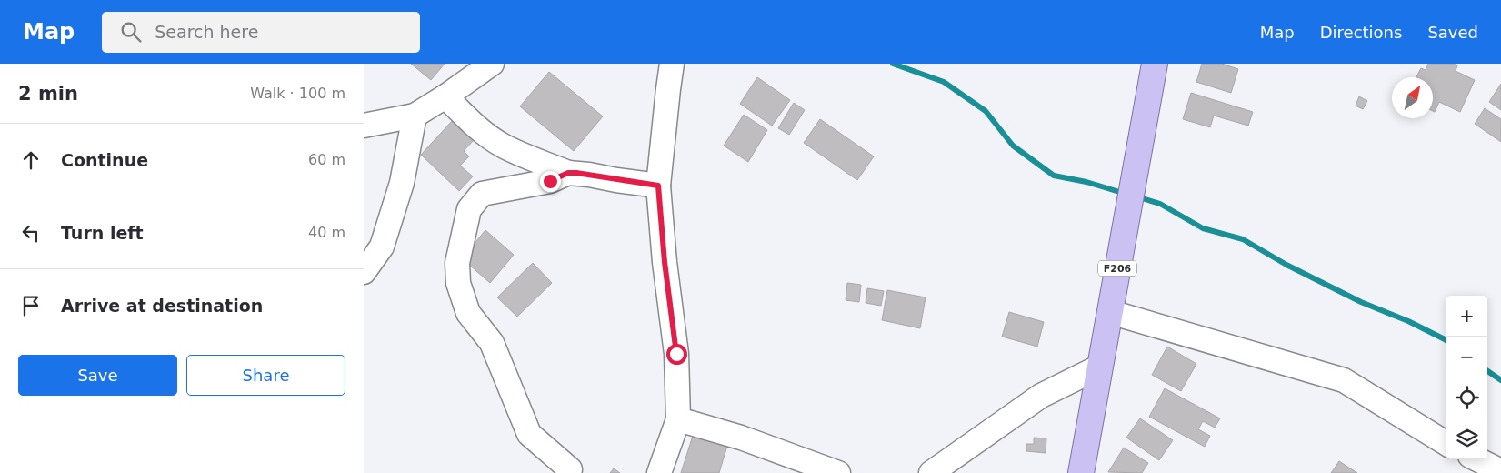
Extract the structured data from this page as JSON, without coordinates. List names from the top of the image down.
{
  "streets": {
    "main road": ["F206"]
  },
  "north": "top right",
  "page": {
    "header": "Map",
    "search": "Search here",
    "nav": ["Map", "Directions", "Saved"],
    "heading": ["2 min", "Walk · 100 m"],
    "list": [
      ["Continue", "60 m"],
      ["Turn left", "40 m"],
      "Arrive at destination"
    ],
    "map_buttons": ["+", "−"],
    "buttons": ["Save", "Share"]
  }
}
